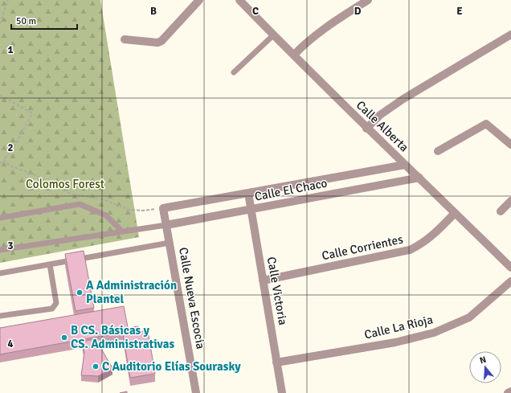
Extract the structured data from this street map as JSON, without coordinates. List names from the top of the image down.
{
  "streets": {
    "street": [
      "Calle Alberta",
      "Calle El Chaco",
      "Calle Corrientes",
      "Calle Victoria",
      "Calle Nueva Escocia",
      "Calle La Rioja"
    ]
  },
  "crossings": [
    ["Calle Alberta", "Calle El Chaco"],
    ["Calle Alberta", "Calle Corrientes"],
    ["Calle El Chaco", "Calle Victoria"],
    ["Calle El Chaco", "Calle Nueva Escocia"],
    ["Calle Corrientes", "Calle Victoria"],
    ["Calle Victoria", "Calle La Rioja"]
  ],
  "parks": ["Colomos Forest"],
  "places": ["A Administración Plantel", "B CS. Básicas y CS. Administrativas", "C Auditorio Elías Sourasky"],
  "scale_bar": "50 m",
  "north": "top",
  "grid": {
    "columns": [
      "B",
      "C",
      "D",
      "E"
    ],
    "rows": [
      "1",
      "2",
      "3",
      "4"
    ]
  }
}
